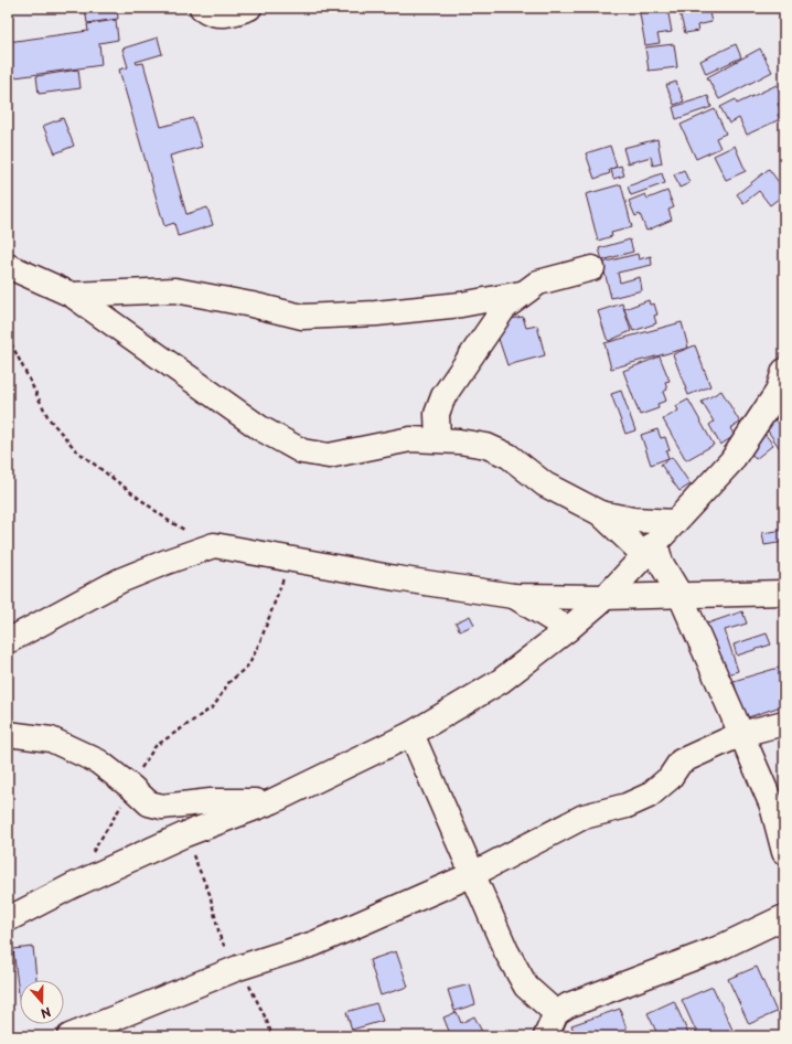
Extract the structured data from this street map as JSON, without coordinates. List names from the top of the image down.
{
  "north": "bottom"
}
